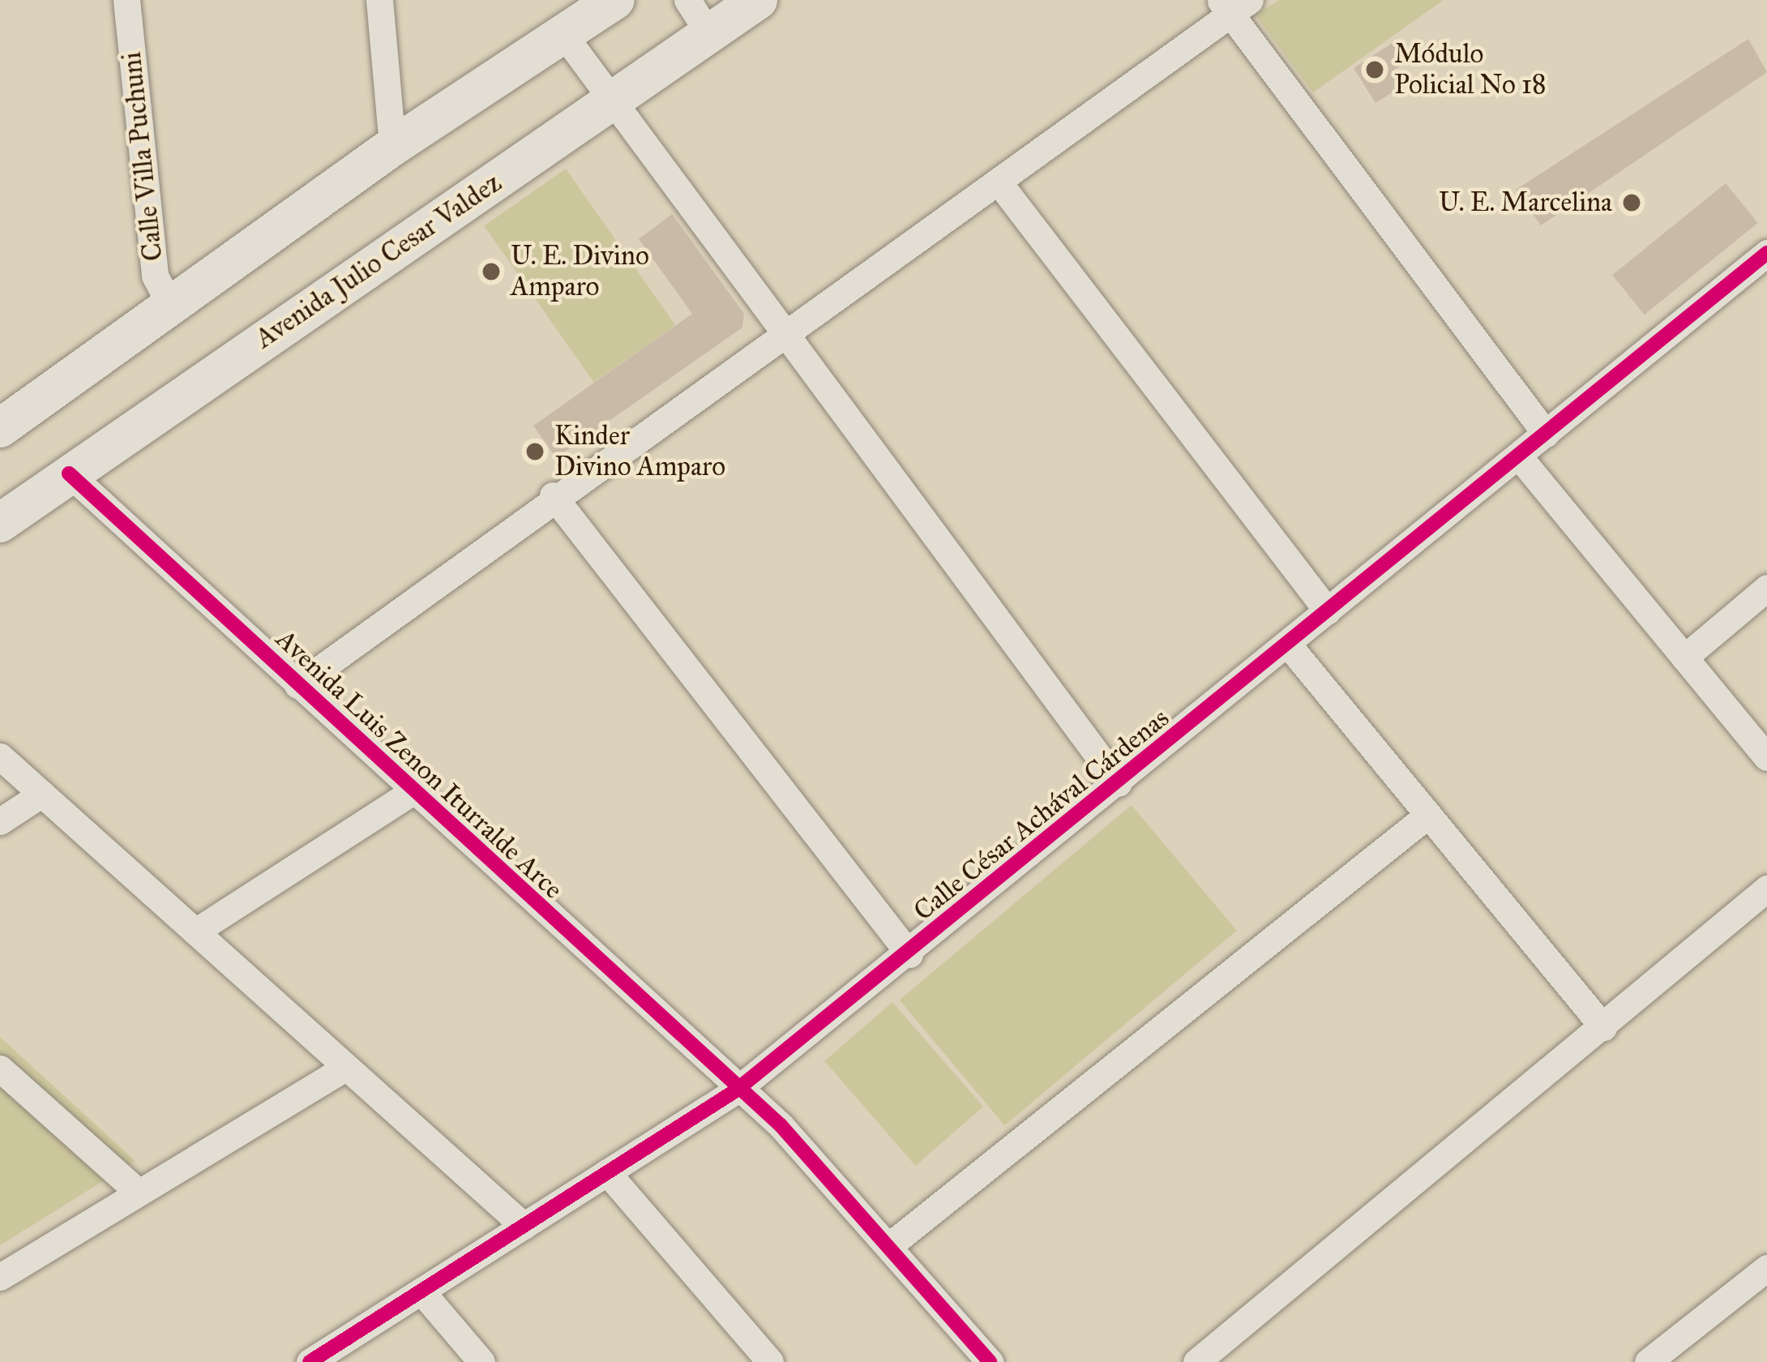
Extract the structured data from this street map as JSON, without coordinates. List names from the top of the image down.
{
  "streets": {
    "main road": ["Avenida Julio Cesar Valdez"],
    "street": ["Calle Villa Puchuni", "Avenida Luis Zenon Iturralde Arce", "Calle César Achával Cárdenas"]
  },
  "crossings": [
    ["Avenida Julio Cesar Valdez", "Avenida Luis Zenon Iturralde Arce"],
    ["Avenida Luis Zenon Iturralde Arce", "Calle César Achával Cárdenas"]
  ],
  "places": [
    "Módulo Policial No 18",
    "U. E. Marcelina",
    "U. E. Divino Amparo",
    "Kinder Divino Amparo"
  ]
}
